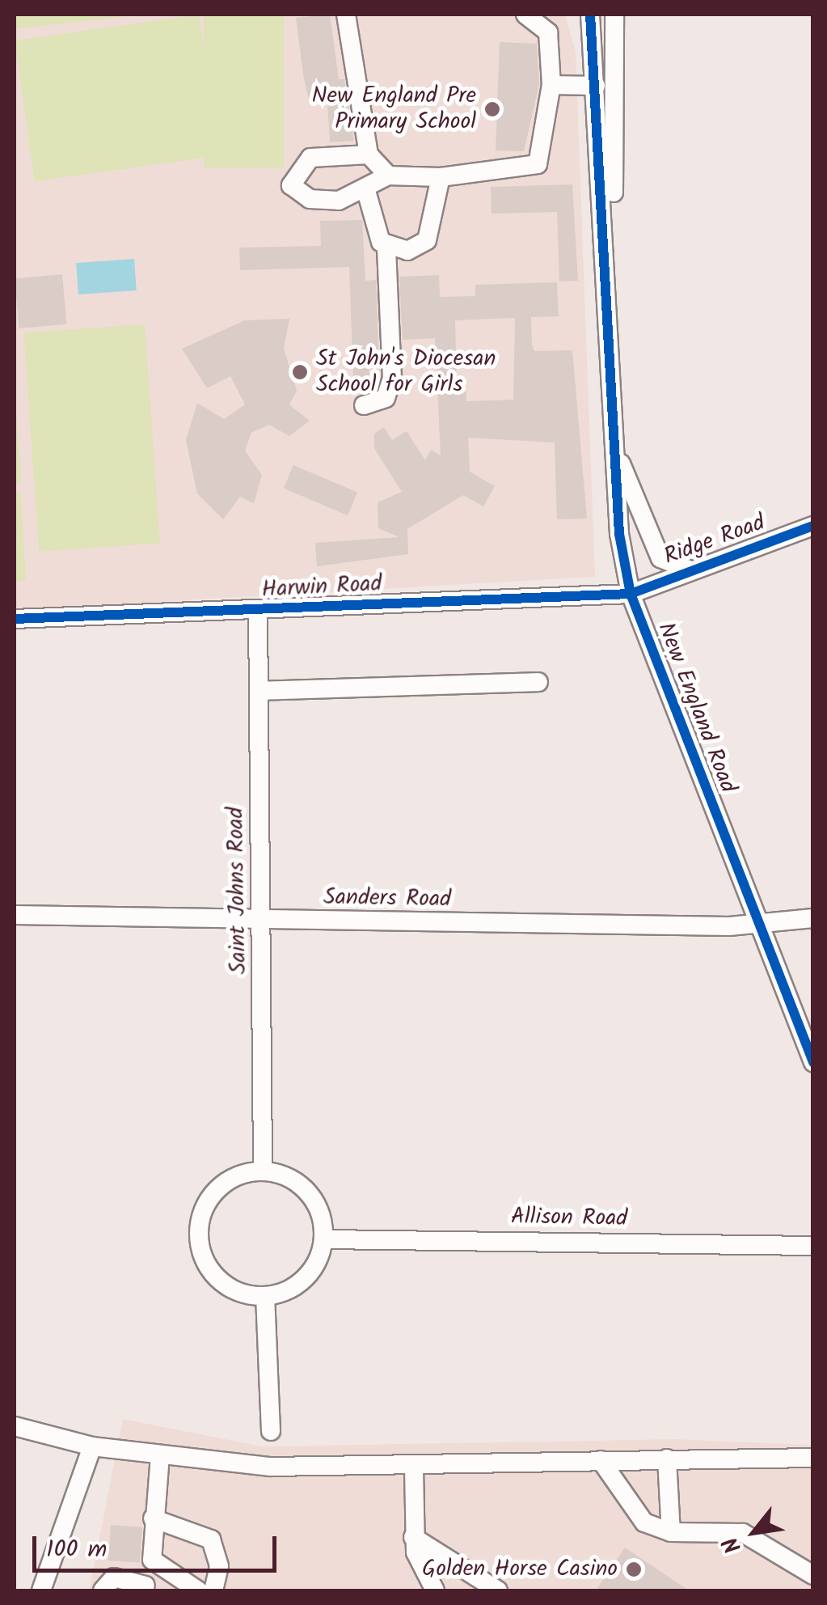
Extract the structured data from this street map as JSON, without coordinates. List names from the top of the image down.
{
  "streets": {
    "street": [
      "Ridge Road",
      "Harwin Road",
      "New England Road",
      "Saint Johns Road",
      "Sanders Road",
      "Allison Road"
    ]
  },
  "crossings": [
    ["Ridge Road", "Harwin Road"],
    ["Ridge Road", "New England Road"],
    ["Harwin Road", "New England Road"],
    ["Harwin Road", "Saint Johns Road"],
    ["New England Road", "Sanders Road"],
    ["Saint Johns Road", "Sanders Road"],
    ["Saint Johns Road", "Allison Road"]
  ],
  "places": ["New England Pre Primary School", "St John's Diocesan School for Girls", "Golden Horse Casino"],
  "scale_bar": "100 m",
  "north": "bottom left"
}
